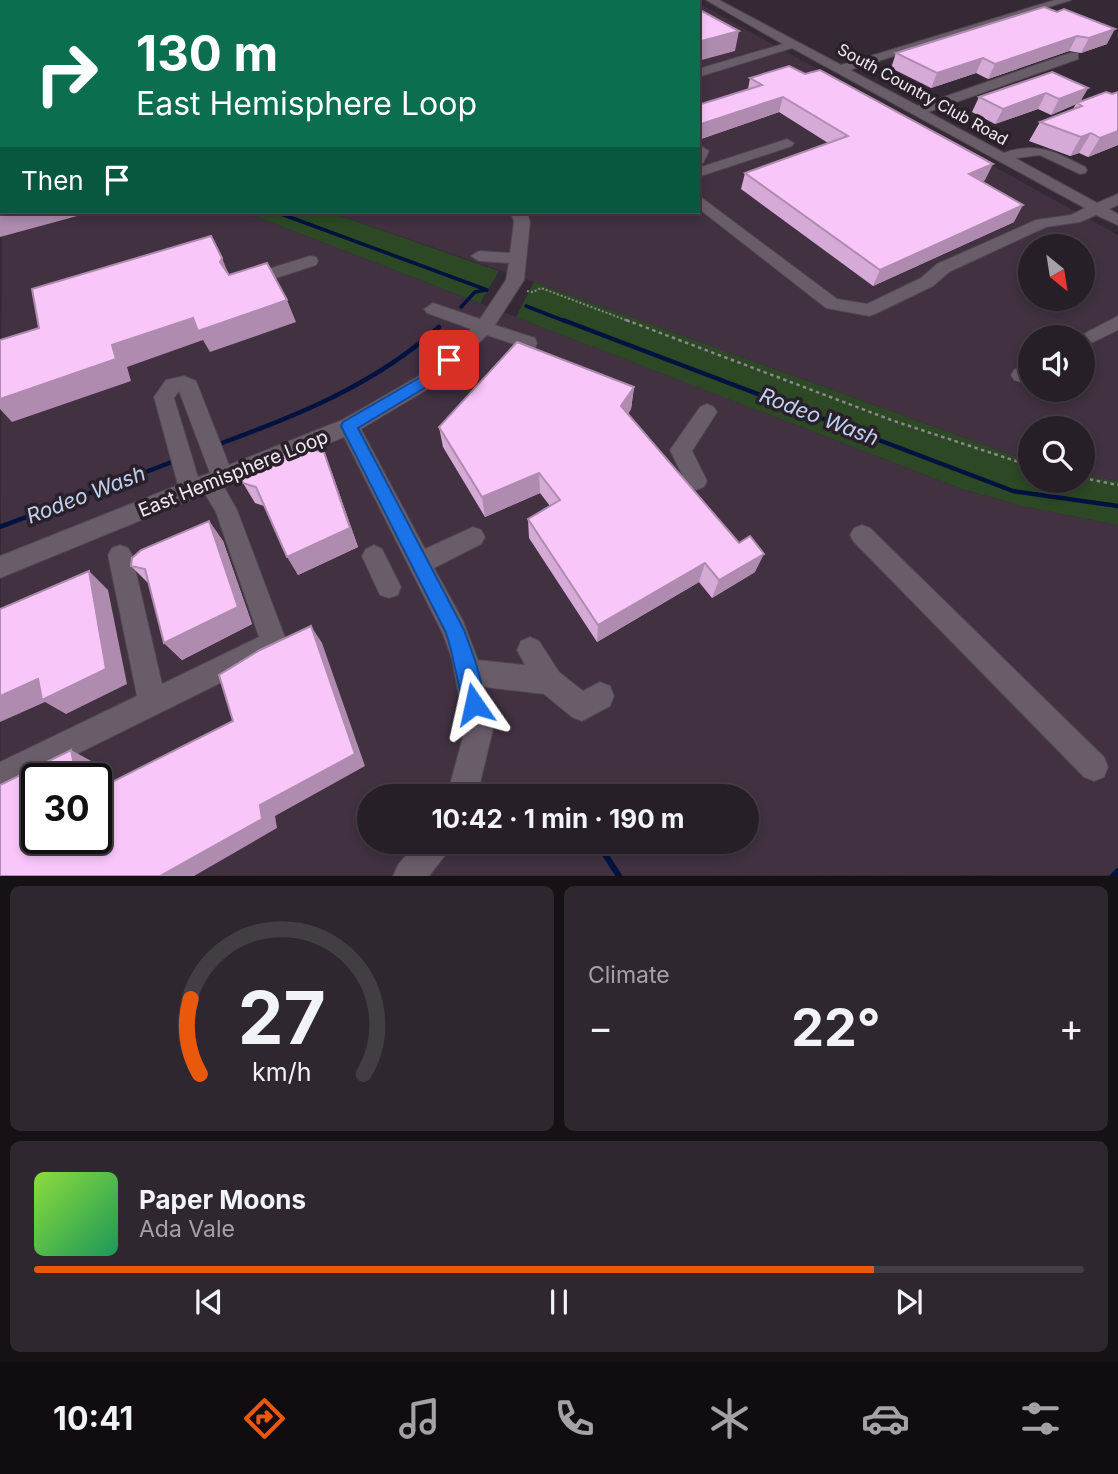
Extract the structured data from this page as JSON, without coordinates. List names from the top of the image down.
{
  "streets": {
    "street": ["South Country Club Road", "East Hemisphere Loop"]
  },
  "water": ["Rodeo Wash"],
  "north": "bottom right",
  "page": {
    "turn": ["130 m", "East Hemisphere Loop"],
    "then": "Then",
    "limit": "30",
    "trip": "10:42 · 1 min · 190 m",
    "tile": "Climate",
    "heat": ["−", "22°", "+"],
    "song": ["Paper Moons", "Ada Vale"],
    "tabs": "10:41",
    "gauge": ["27", "km/h"]
  }
}
